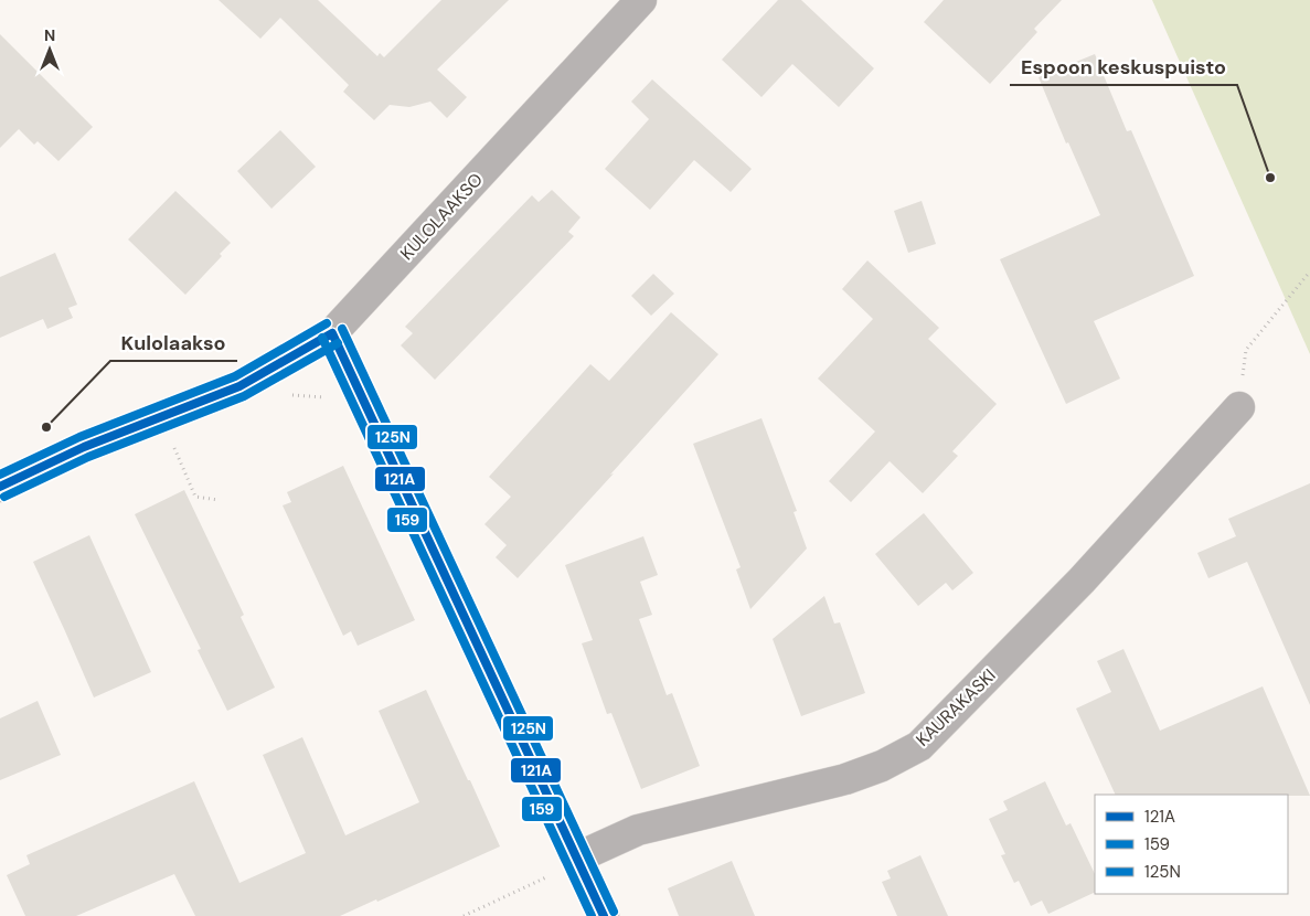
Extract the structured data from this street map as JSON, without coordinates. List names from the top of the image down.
{
  "streets": {
    "street": ["KULOLAAKSO", "KAURAKASKI"]
  },
  "places": ["Espoon keskuspuisto", "Kulolaakso"],
  "lines": ["transit line 125N", "transit line 121A", "transit line 159"],
  "legend": ["121A", "159", "125N"],
  "north": "top"
}
